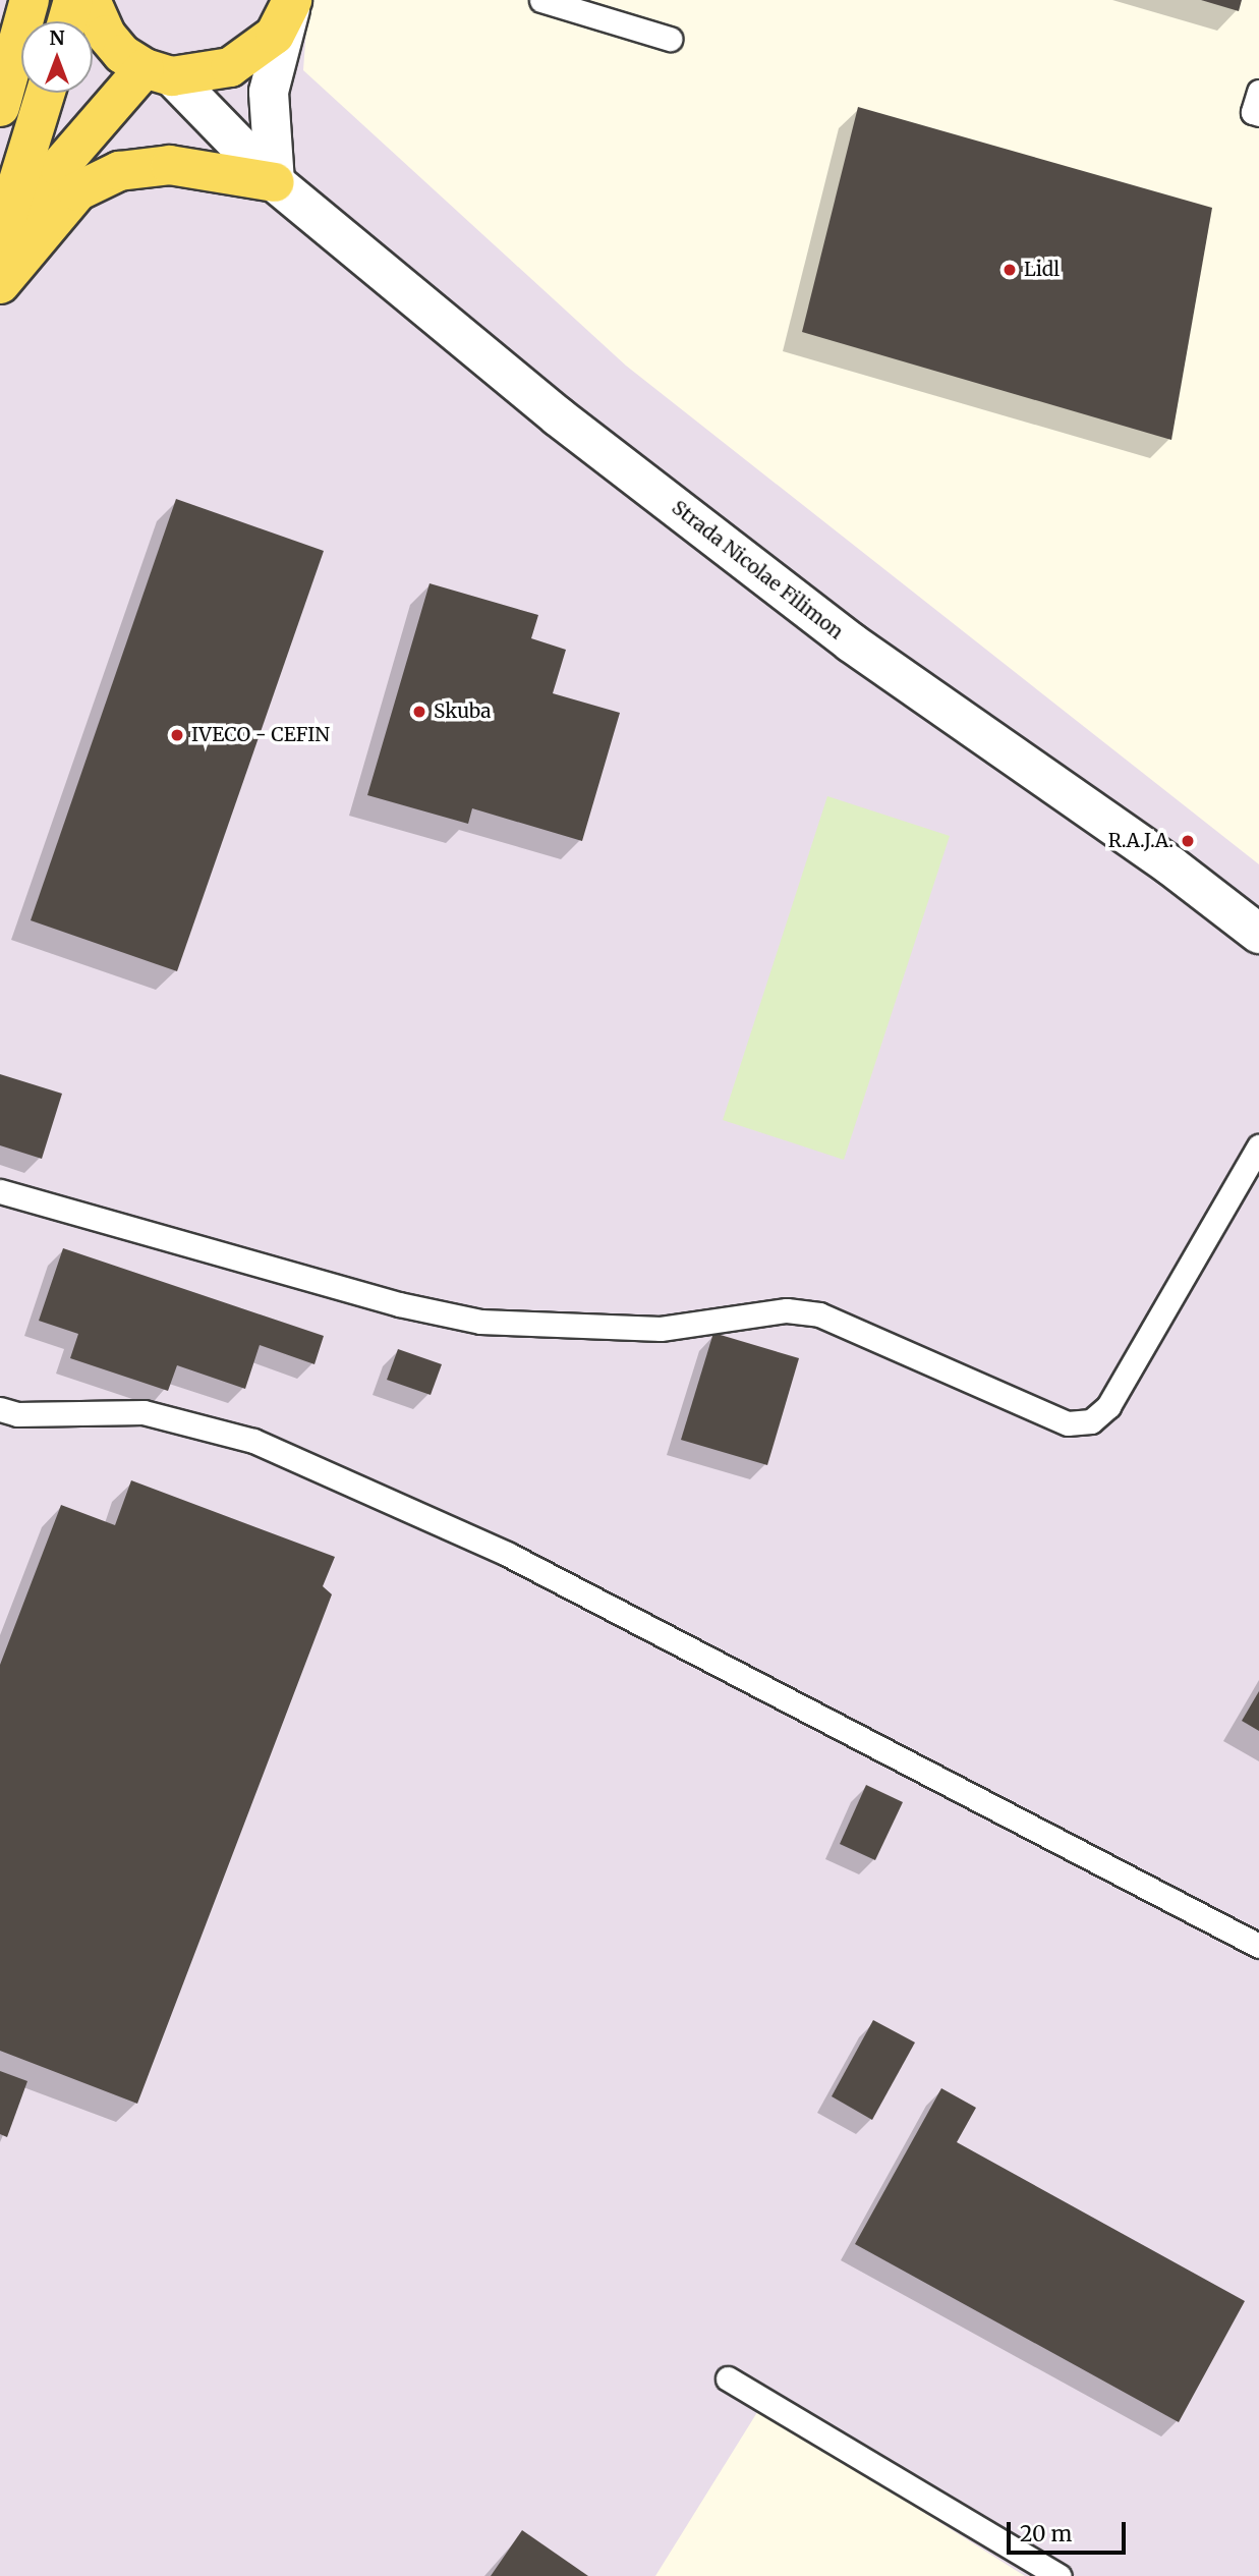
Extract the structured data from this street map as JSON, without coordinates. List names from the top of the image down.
{
  "streets": {
    "street": ["Strada Nicolae Filimon"]
  },
  "places": [
    "Lidl",
    "Skuba",
    "IVECO - CEFIN",
    "R.A.J.A."
  ],
  "scale_bar": "20 m",
  "north": "top"
}
